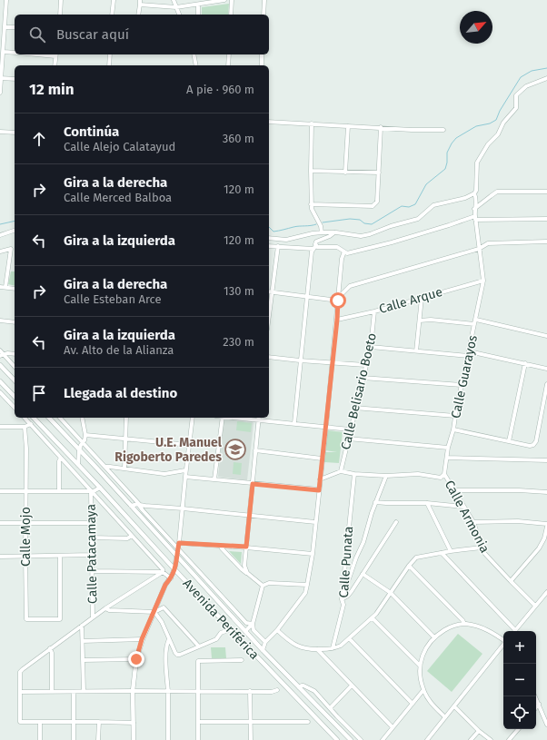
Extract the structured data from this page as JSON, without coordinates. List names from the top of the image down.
{
  "streets": {
    "street": [
      "Calle Arque",
      "Calle Guarayos",
      "Calle Belisario Boeto",
      "Calle Armonia",
      "Calle Mojo",
      "Calle Patacamaya",
      "Calle Punata",
      "Avenida Periférica"
    ]
  },
  "crossings": [
    ["Calle Arque", "Calle Guarayos"],
    ["Calle Arque", "Calle Belisario Boeto"],
    ["Calle Guarayos", "Calle Armonia"]
  ],
  "places": {
    "school or university": ["U.E. Manuel Rigoberto Paredes"]
  },
  "north": "top right",
  "page": {
    "search": "Buscar aquí",
    "heading": ["12 min", "A pie · 960 m"],
    "list": [
      ["Continúa", "Calle Alejo Calatayud", "360 m"],
      ["Gira a la derecha", "Calle Merced Balboa", "120 m"],
      ["Gira a la izquierda", "120 m"],
      ["Gira a la derecha", "Calle Esteban Arce", "130 m"],
      ["Gira a la izquierda", "Av. Alto de la Alianza", "230 m"],
      "Llegada al destino"
    ],
    "map_buttons": ["+", "−"]
  }
}
